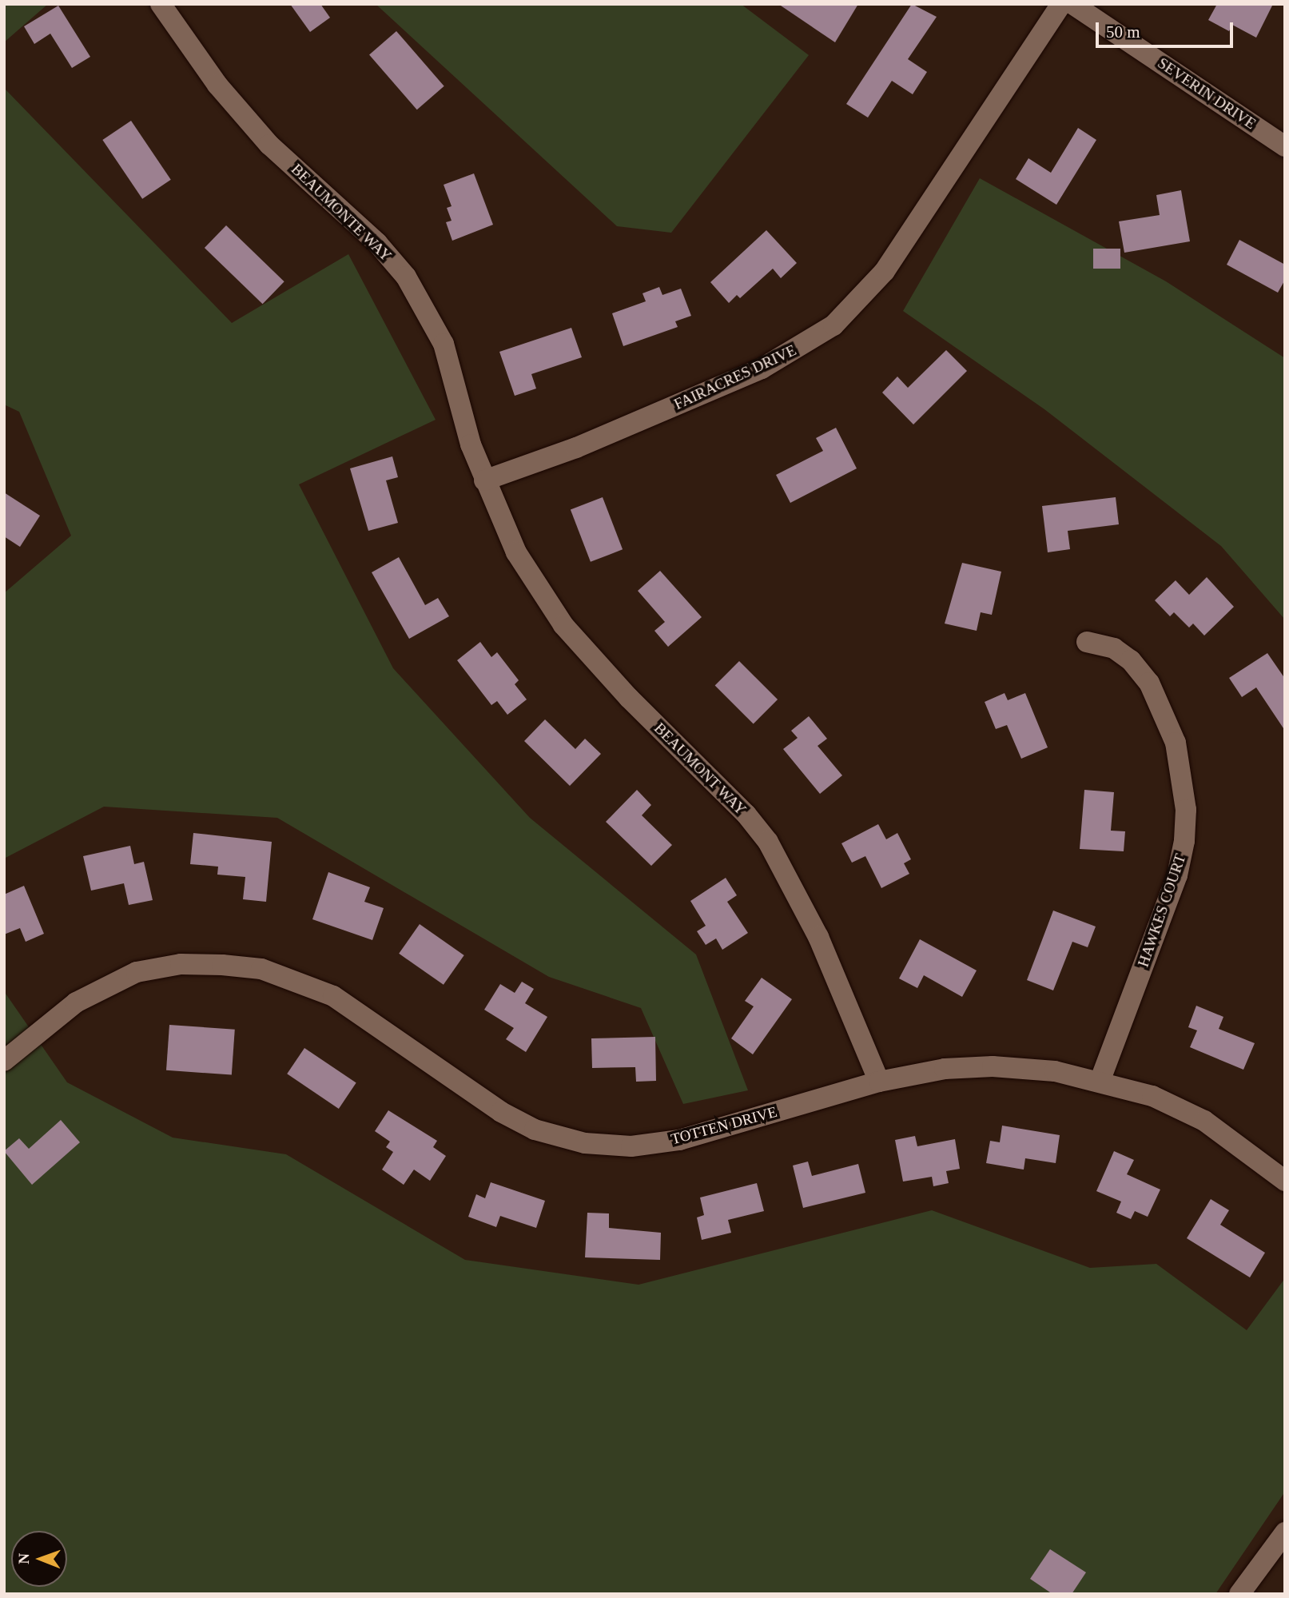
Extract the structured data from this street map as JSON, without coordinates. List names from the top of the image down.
{
  "streets": {
    "street": [
      "SEVERIN DRIVE",
      "BEAUMONTE WAY",
      "FAIRACRES DRIVE",
      "BEAUMONT WAY",
      "HAWKES COURT",
      "TOTTEN DRIVE"
    ]
  },
  "crossings": [
    ["BEAUMONTE WAY", "FAIRACRES DRIVE"],
    ["BEAUMONTE WAY", "BEAUMONT WAY"],
    ["FAIRACRES DRIVE", "BEAUMONT WAY"],
    ["BEAUMONT WAY", "TOTTEN DRIVE"],
    ["HAWKES COURT", "TOTTEN DRIVE"]
  ],
  "scale_bar": "50 m",
  "north": "left"
}
